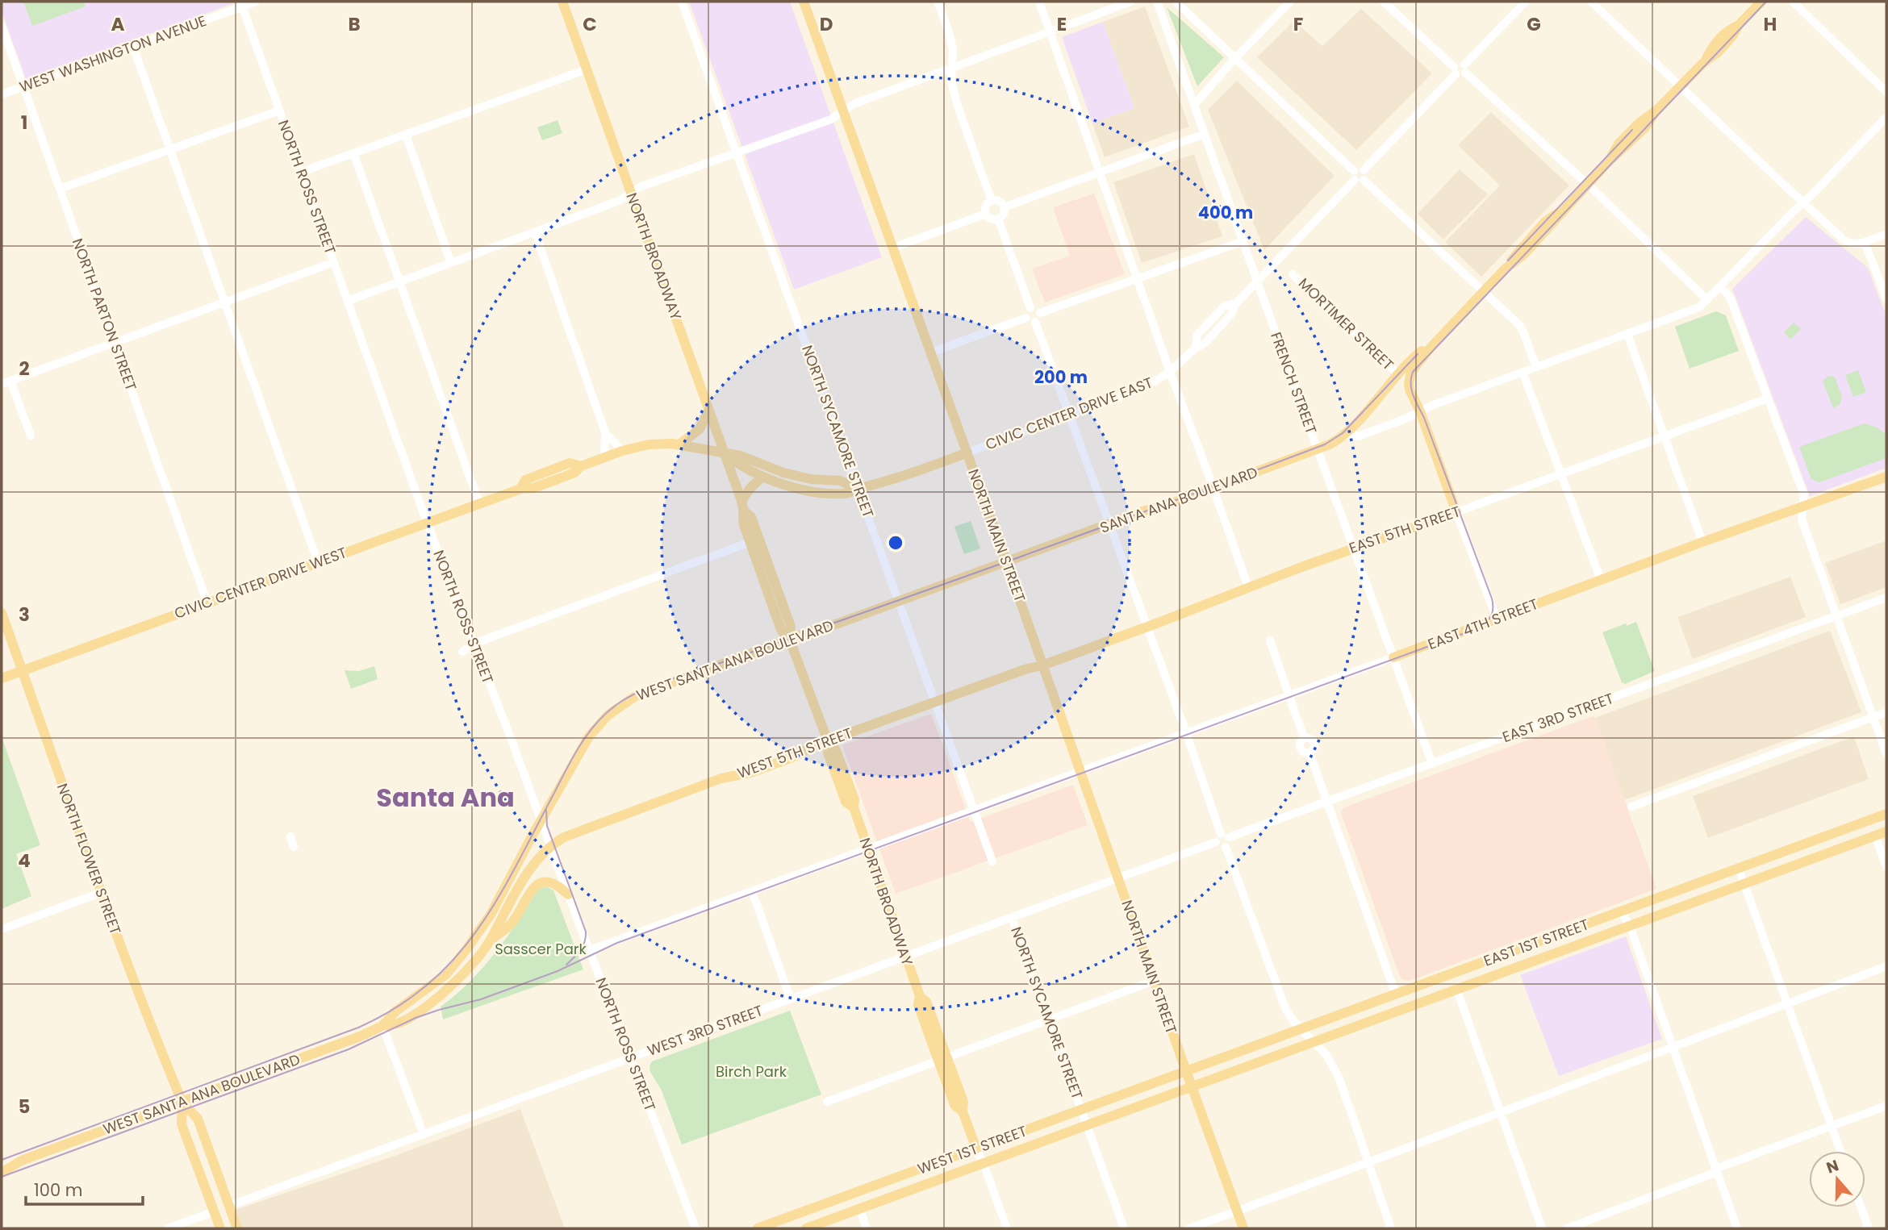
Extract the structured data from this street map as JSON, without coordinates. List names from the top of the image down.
{
  "streets": {
    "main road": [
      "NORTH BROADWAY",
      "MORTIMER STREET",
      "SANTA ANA BOULEVARD",
      "EAST 5TH STREET",
      "NORTH MAIN STREET",
      "CIVIC CENTER DRIVE WEST",
      "EAST 4TH STREET",
      "WEST SANTA ANA BOULEVARD",
      "WEST 5TH STREET",
      "NORTH FLOWER STREET",
      "EAST 1ST STREET",
      "WEST 1ST STREET"
    ],
    "street": [
      "WEST WASHINGTON AVENUE",
      "NORTH ROSS STREET",
      "NORTH PARTON STREET",
      "FRENCH STREET",
      "CIVIC CENTER DRIVE EAST",
      "NORTH SYCAMORE STREET",
      "EAST 3RD STREET",
      "WEST 3RD STREET"
    ]
  },
  "crossings": [
    ["WEST WASHINGTON AVENUE", "NORTH ROSS STREET"],
    ["WEST WASHINGTON AVENUE", "NORTH PARTON STREET"],
    ["NORTH ROSS STREET", "CIVIC CENTER DRIVE WEST"],
    ["NORTH ROSS STREET", "EAST 4TH STREET"],
    ["NORTH ROSS STREET", "WEST SANTA ANA BOULEVARD"],
    ["NORTH ROSS STREET", "WEST 5TH STREET"],
    ["NORTH ROSS STREET", "WEST 3RD STREET"],
    ["NORTH BROADWAY", "CIVIC CENTER DRIVE WEST"],
    ["NORTH BROADWAY", "EAST 4TH STREET"],
    ["NORTH BROADWAY", "WEST SANTA ANA BOULEVARD"],
    ["NORTH BROADWAY", "WEST 5TH STREET"],
    ["NORTH BROADWAY", "WEST 3RD STREET"],
    ["NORTH BROADWAY", "WEST 1ST STREET"],
    ["NORTH PARTON STREET", "CIVIC CENTER DRIVE WEST"],
    ["MORTIMER STREET", "EAST 5TH STREET"],
    ["MORTIMER STREET", "EAST 4TH STREET"],
    ["FRENCH STREET", "CIVIC CENTER DRIVE EAST"],
    ["FRENCH STREET", "SANTA ANA BOULEVARD"],
    ["FRENCH STREET", "EAST 5TH STREET"],
    ["FRENCH STREET", "EAST 4TH STREET"],
    ["FRENCH STREET", "EAST 3RD STREET"],
    ["CIVIC CENTER DRIVE EAST", "NORTH MAIN STREET"],
    ["CIVIC CENTER DRIVE EAST", "CIVIC CENTER DRIVE WEST"],
    ["NORTH SYCAMORE STREET", "CIVIC CENTER DRIVE WEST"],
    ["NORTH SYCAMORE STREET", "EAST 4TH STREET"],
    ["NORTH SYCAMORE STREET", "WEST SANTA ANA BOULEVARD"],
    ["NORTH SYCAMORE STREET", "WEST 5TH STREET"],
    ["NORTH SYCAMORE STREET", "WEST 3RD STREET"],
    ["NORTH SYCAMORE STREET", "WEST 1ST STREET"],
    ["SANTA ANA BOULEVARD", "WEST SANTA ANA BOULEVARD"],
    ["EAST 5TH STREET", "NORTH MAIN STREET"],
    ["EAST 5TH STREET", "WEST 5TH STREET"],
    ["NORTH MAIN STREET", "CIVIC CENTER DRIVE WEST"],
    ["NORTH MAIN STREET", "EAST 4TH STREET"],
    ["NORTH MAIN STREET", "WEST SANTA ANA BOULEVARD"],
    ["NORTH MAIN STREET", "WEST 5TH STREET"],
    ["NORTH MAIN STREET", "EAST 1ST STREET"],
    ["NORTH MAIN STREET", "WEST 3RD STREET"],
    ["NORTH MAIN STREET", "WEST 1ST STREET"],
    ["CIVIC CENTER DRIVE WEST", "NORTH FLOWER STREET"],
    ["WEST SANTA ANA BOULEVARD", "WEST 5TH STREET"],
    ["WEST SANTA ANA BOULEVARD", "NORTH FLOWER STREET"],
    ["NORTH FLOWER STREET", "WEST 3RD STREET"],
    ["EAST 1ST STREET", "WEST 1ST STREET"]
  ],
  "districts": ["Santa Ana"],
  "parks": ["Sasscer Park", "Birch Park"],
  "scale_bar": "100 m",
  "north": "top",
  "grid": {
    "columns": [
      "A",
      "B",
      "C",
      "D",
      "E",
      "F",
      "G",
      "H"
    ],
    "rows": [
      "1",
      "2",
      "3",
      "4",
      "5"
    ]
  },
  "rings": ["400 m", "200 m"]
}
